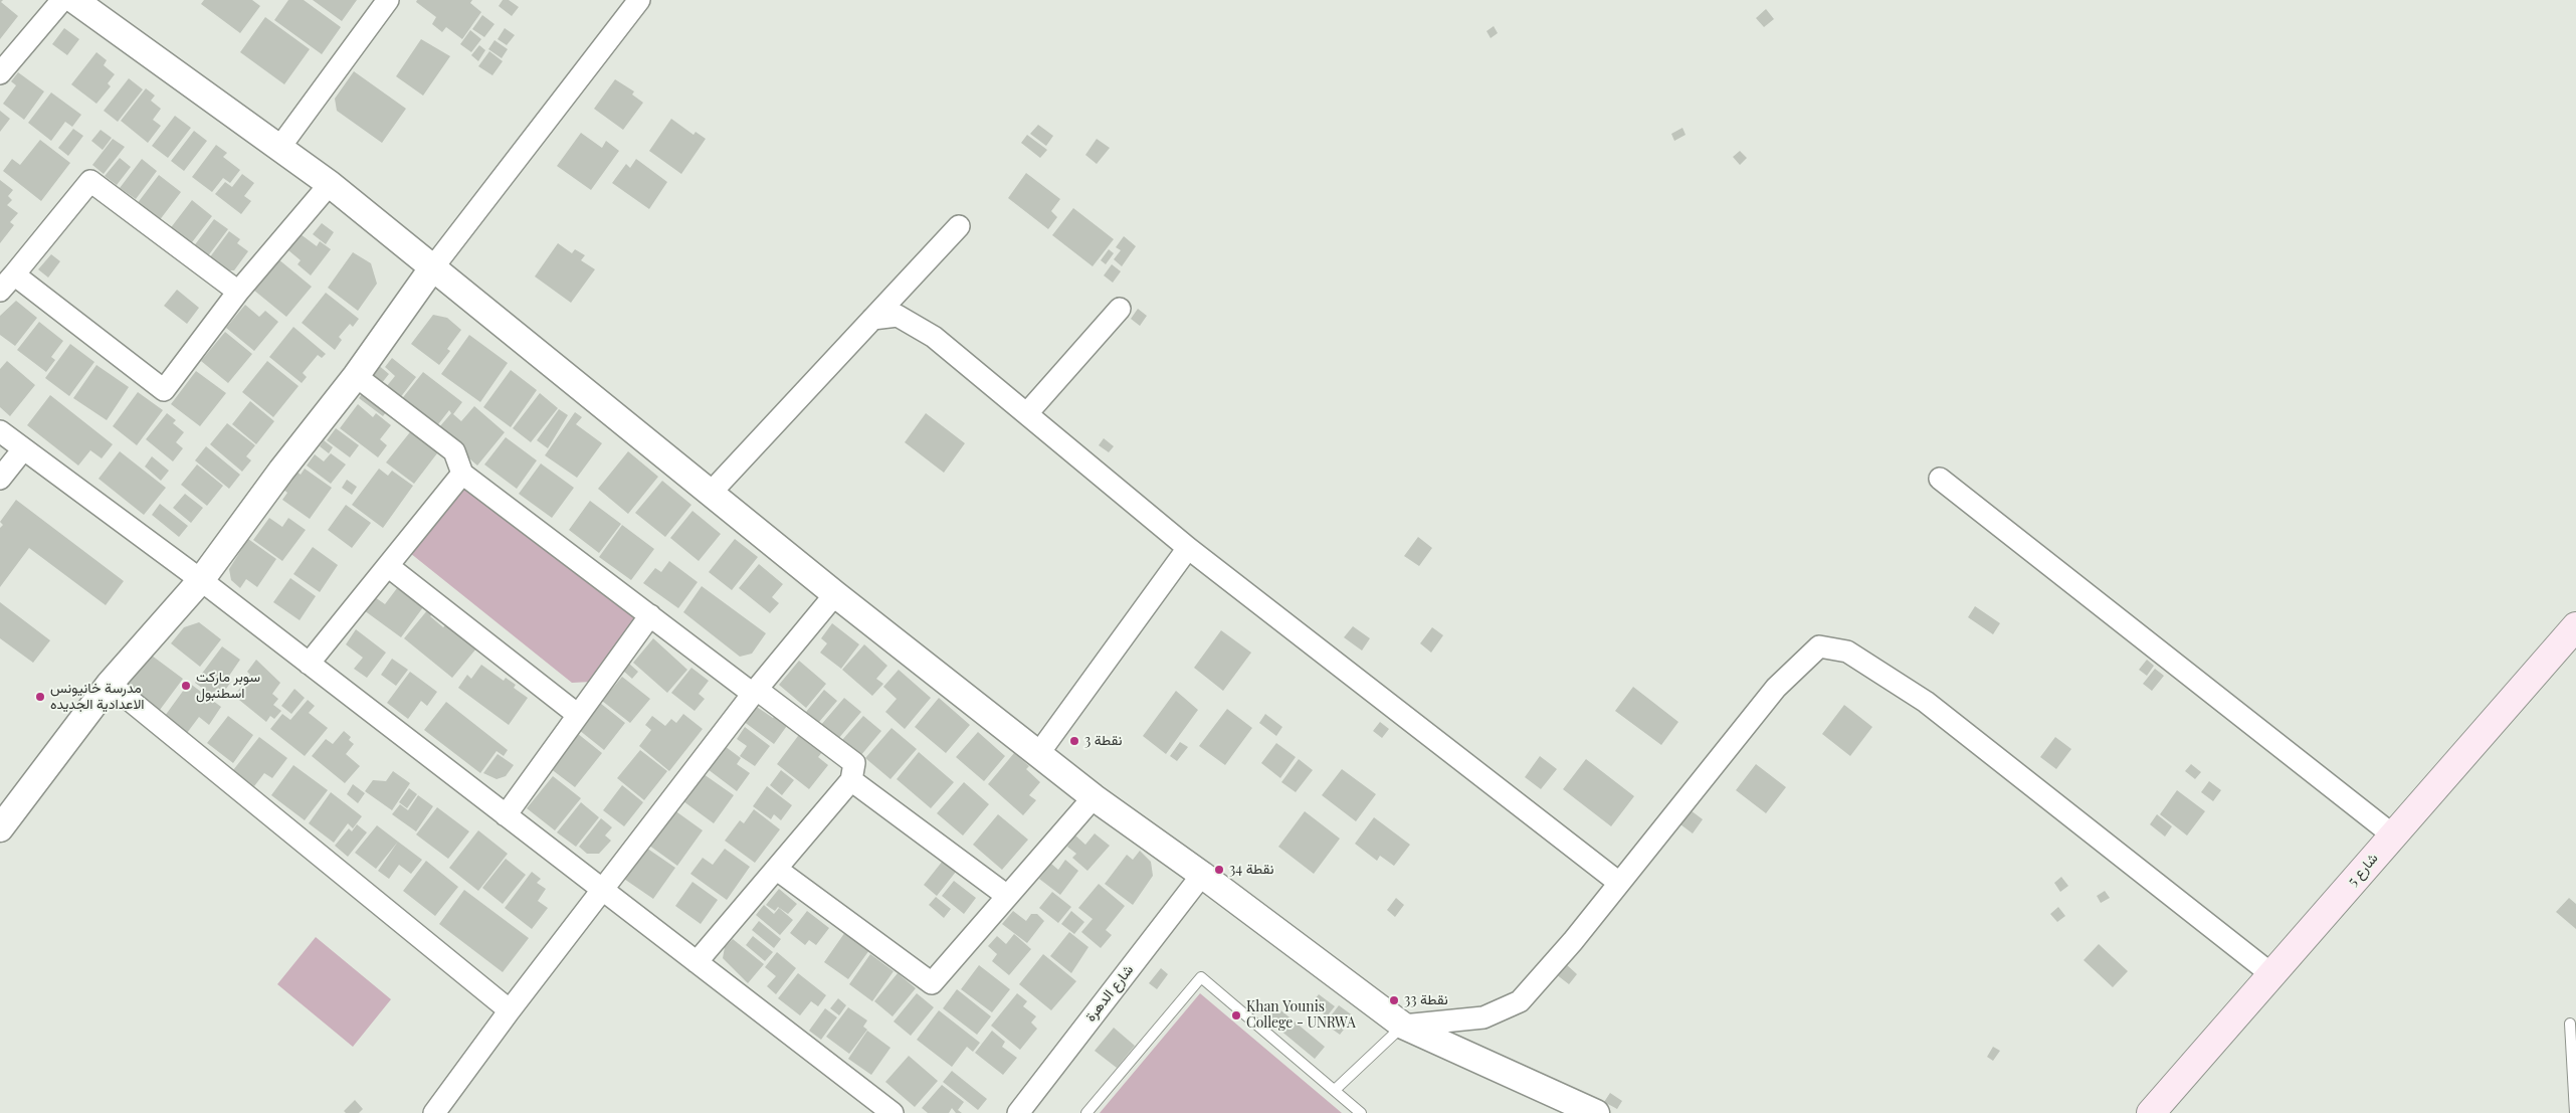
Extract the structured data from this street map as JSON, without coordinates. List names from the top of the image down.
{
  "streets": {
    "main road": ["شارع 5"],
    "street": ["شارع الدهرة"]
  },
  "places": [
    "سوبر ماركت اسطنبول",
    "مدرسة خانيونس الاعدادية الجديده",
    "نقطة 3",
    "نقطة 34",
    "نقطة 33",
    "Khan Younis College - UNRWA"
  ]
}
